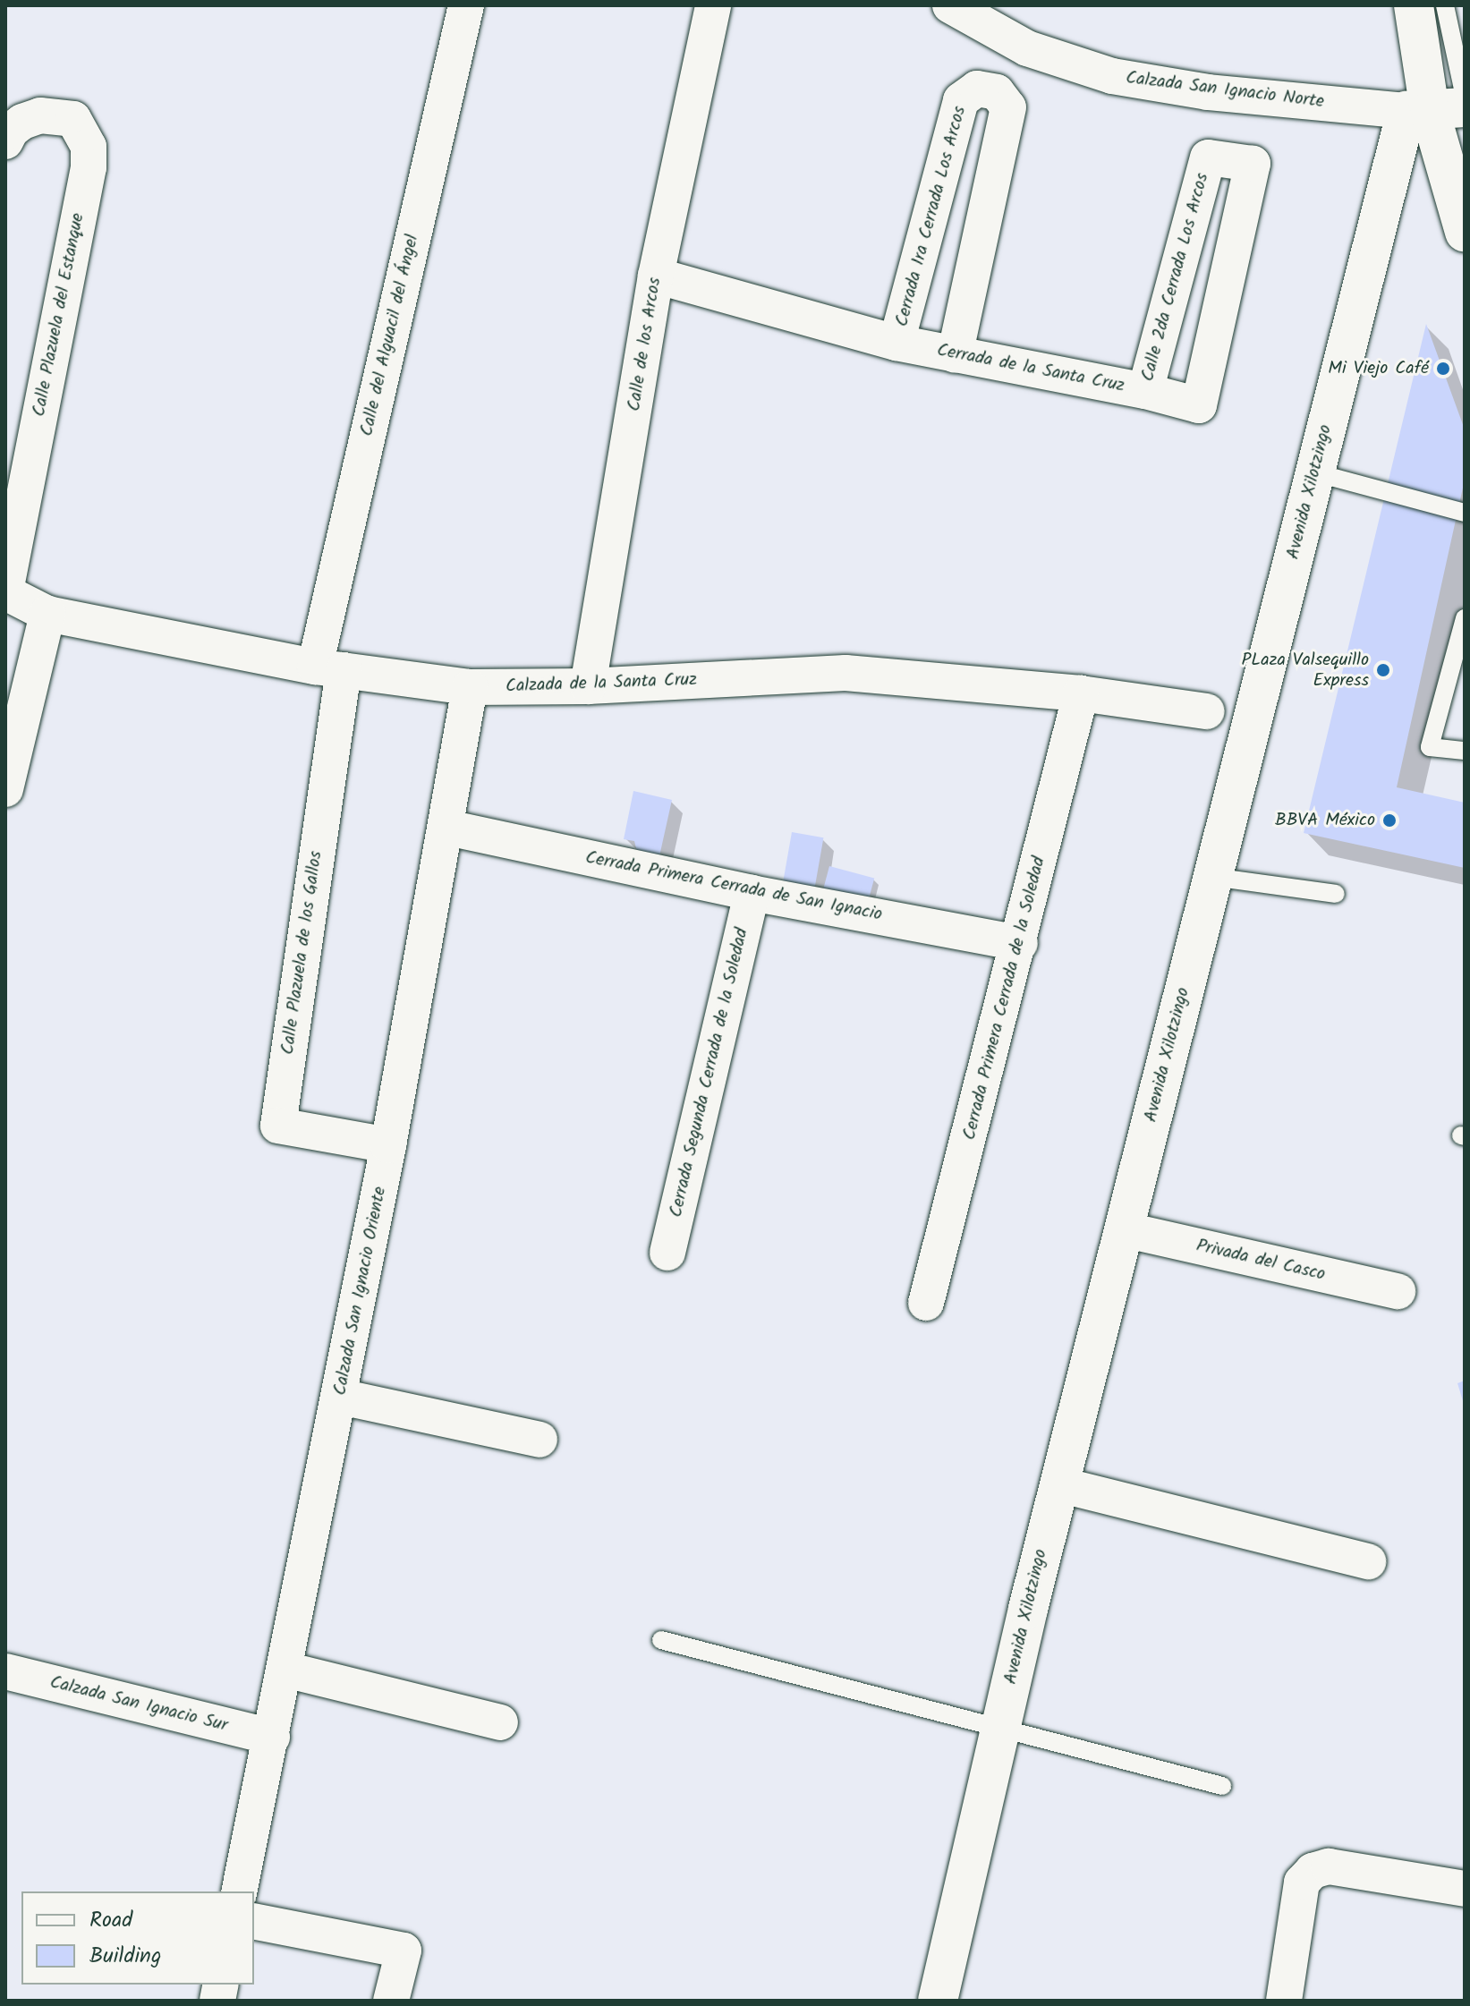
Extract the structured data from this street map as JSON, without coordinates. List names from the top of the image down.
{
  "streets": {
    "street": [
      "Calzada San Ignacio Norte",
      "Cerrada 1ra Cerrada Los Arcos",
      "Calle 2da Cerrada Los Arcos",
      "Calle Plazuela del Estanque",
      "Calle del Alguacil del Ángel",
      "Calle de los Arcos",
      "Cerrada de la Santa Cruz",
      "Avenida Xilotzingo",
      "Calzada de la Santa Cruz",
      "Cerrada Primera Cerrada de San Ignacio",
      "Calle Plazuela de los Gallos",
      "Cerrada Primera Cerrada de la Soledad",
      "Cerrada Segunda Cerrada de la Soledad",
      "Privada del Casco",
      "Calzada San Ignacio Oriente",
      "Calzada San Ignacio Sur"
    ]
  },
  "crossings": [
    ["Calzada San Ignacio Norte", "Avenida Xilotzingo"],
    ["Cerrada 1ra Cerrada Los Arcos", "Cerrada de la Santa Cruz"],
    ["Calle 2da Cerrada Los Arcos", "Cerrada de la Santa Cruz"],
    ["Calle Plazuela del Estanque", "Calzada de la Santa Cruz"],
    ["Calle del Alguacil del Ángel", "Calzada de la Santa Cruz"],
    ["Calle del Alguacil del Ángel", "Calle Plazuela de los Gallos"],
    ["Calle de los Arcos", "Cerrada de la Santa Cruz"],
    ["Calle de los Arcos", "Calzada de la Santa Cruz"],
    ["Avenida Xilotzingo", "Privada del Casco"],
    ["Calzada de la Santa Cruz", "Calle Plazuela de los Gallos"],
    ["Calzada de la Santa Cruz", "Cerrada Primera Cerrada de la Soledad"],
    ["Calzada de la Santa Cruz", "Calzada San Ignacio Oriente"],
    ["Cerrada Primera Cerrada de San Ignacio", "Cerrada Primera Cerrada de la Soledad"],
    ["Cerrada Primera Cerrada de San Ignacio", "Cerrada Segunda Cerrada de la Soledad"],
    ["Cerrada Primera Cerrada de San Ignacio", "Calzada San Ignacio Oriente"],
    ["Calle Plazuela de los Gallos", "Calzada San Ignacio Oriente"],
    ["Calzada San Ignacio Oriente", "Calzada San Ignacio Sur"]
  ],
  "places": ["Mi Viejo Café", "PLaza Valsequillo Express", "BBVA México"],
  "legend": ["Road", "Building"]
}
